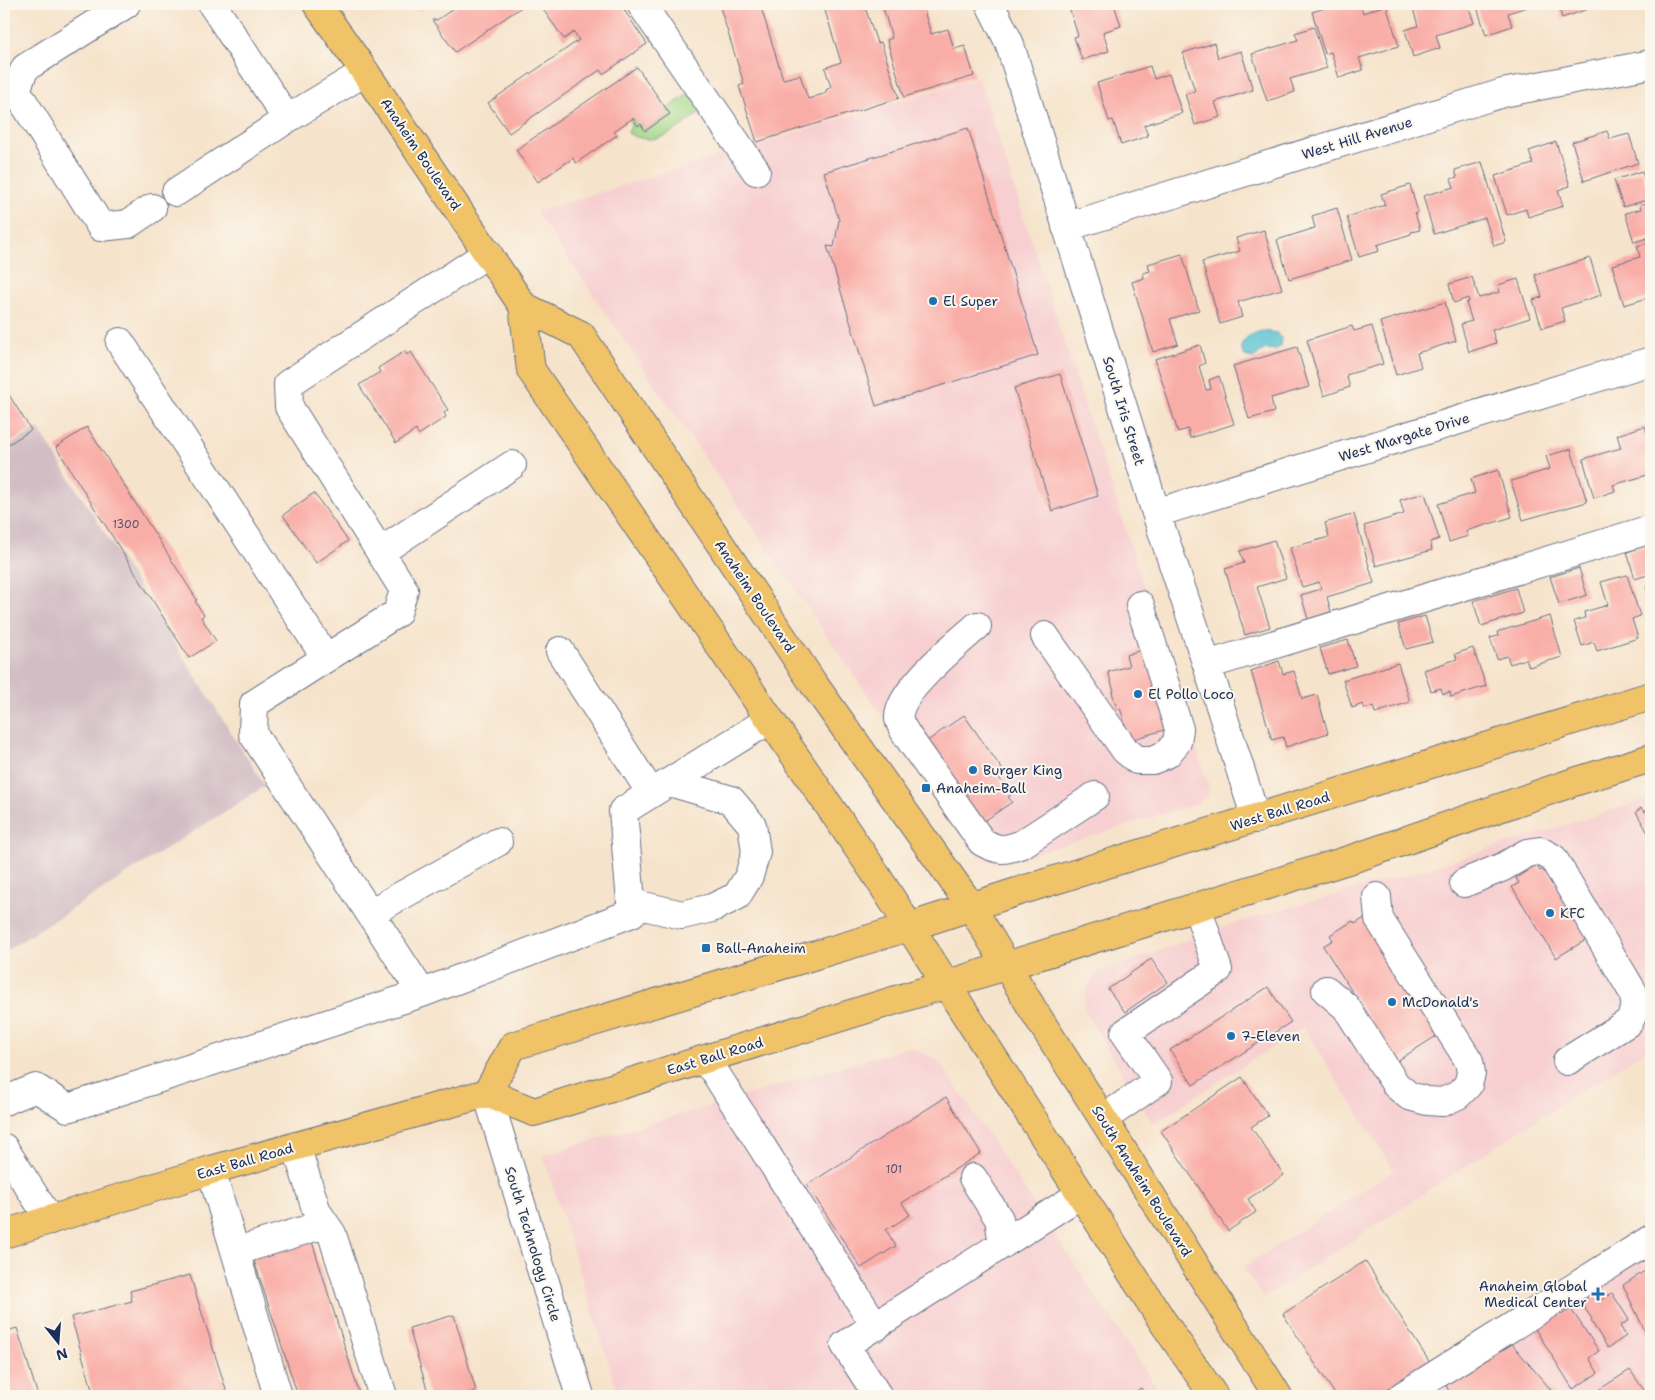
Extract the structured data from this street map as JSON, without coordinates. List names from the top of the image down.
{
  "streets": {
    "main road": [
      "Anaheim Boulevard",
      "West Ball Road",
      "East Ball Road",
      "South Anaheim Boulevard"
    ],
    "street": [
      "West Hill Avenue",
      "South Iris Street",
      "West Margate Drive",
      "South Technology Circle"
    ]
  },
  "crossings": [
    ["West Hill Avenue", "South Iris Street"],
    ["Anaheim Boulevard", "West Ball Road"],
    ["Anaheim Boulevard", "East Ball Road"],
    ["Anaheim Boulevard", "South Anaheim Boulevard"],
    ["South Iris Street", "West Margate Drive"],
    ["South Iris Street", "West Ball Road"],
    ["East Ball Road", "South Technology Circle"]
  ],
  "places": {
    "other": [
      "El Super",
      "El Pollo Loco",
      "Burger King",
      "KFC",
      "McDonald's",
      "7-Eleven"
    ],
    "transit": ["Anaheim-Ball", "Ball-Anaheim"],
    "health": ["Anaheim Global Medical Center"]
  },
  "house_numbers": ["1300", "101"],
  "north": "bottom"
}
